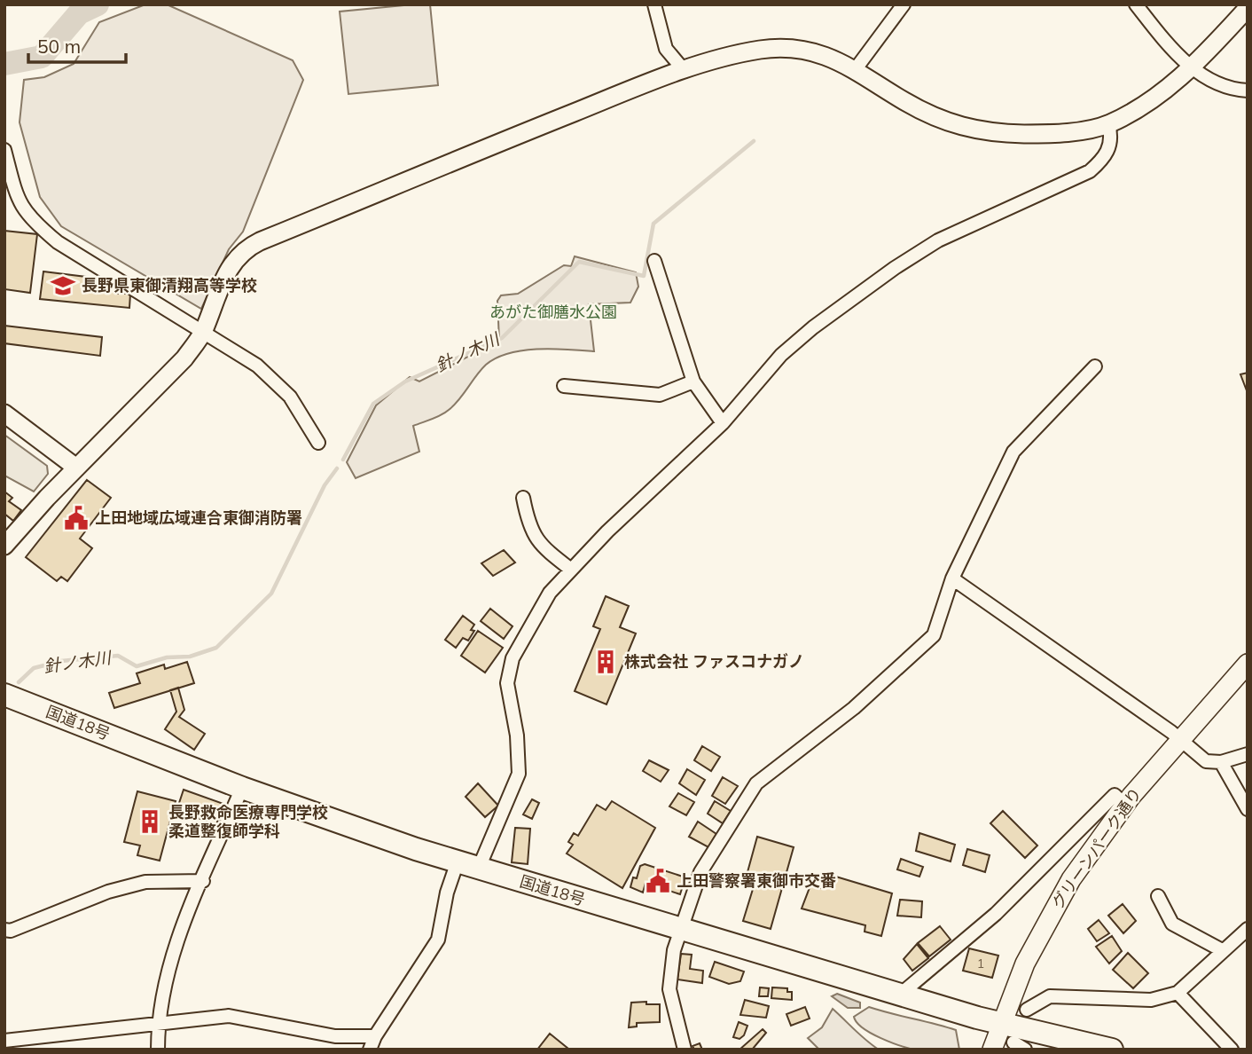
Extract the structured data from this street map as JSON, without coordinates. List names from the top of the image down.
{
  "streets": {
    "highway": ["国道18号"],
    "main road": ["グリーンパーク通り"]
  },
  "crossings": [
    ["国道18号", "グリーンパーク通り"]
  ],
  "water": ["針ノ木川"],
  "parks": ["あがた御膳水公園"],
  "places": {
    "school or university": ["長野県東御清翔高等学校"],
    "public building": ["上田地域広域連合東御消防署", "上田警察署東御市交番"],
    "building": ["株式会社 ファスコナガノ", "長野救命医療専門学校 柔道整復師学科"]
  },
  "house_numbers": ["1"],
  "scale_bar": "50 m"
}
